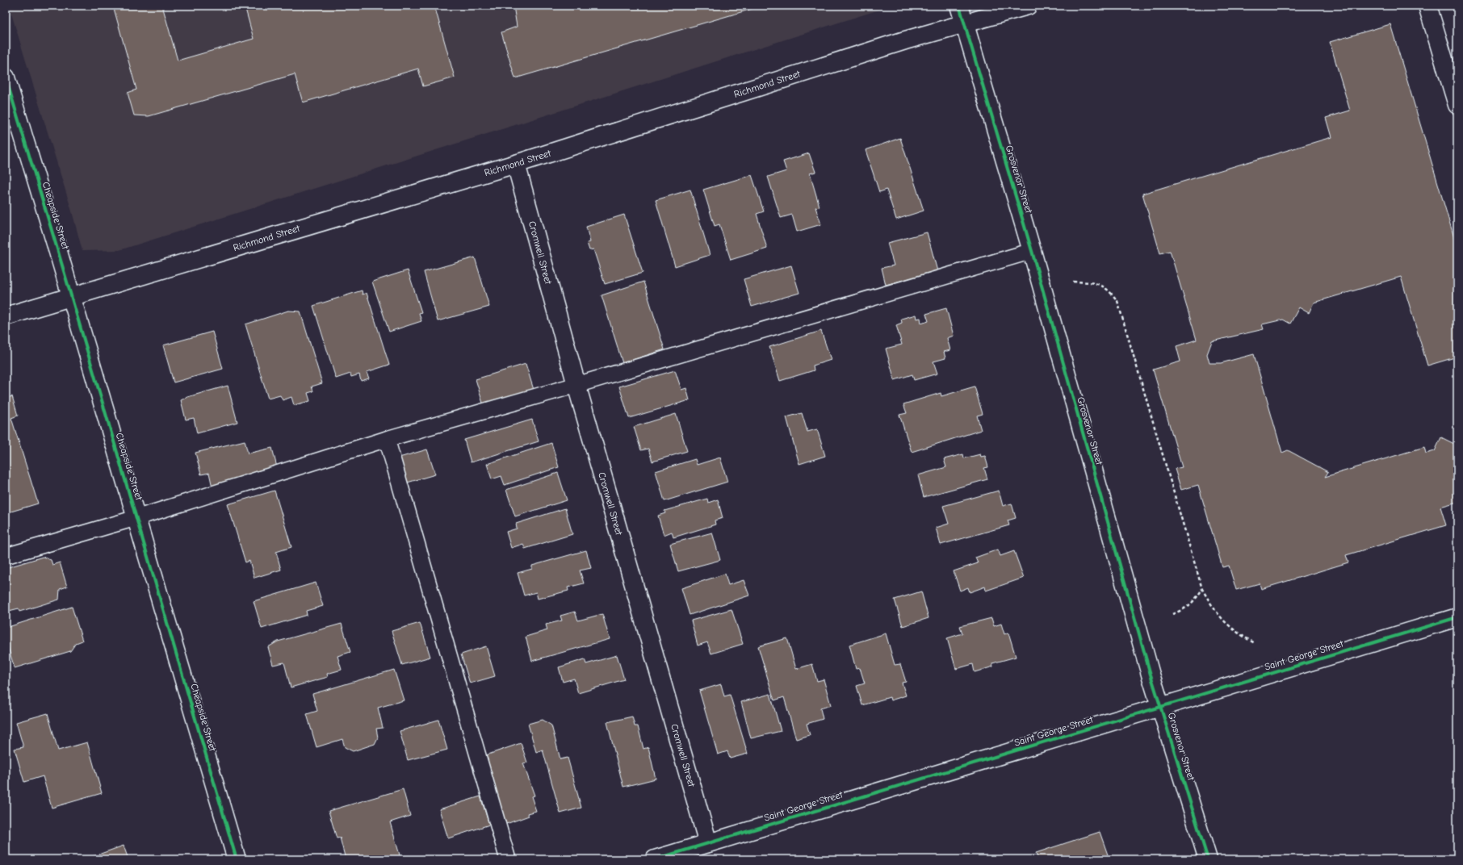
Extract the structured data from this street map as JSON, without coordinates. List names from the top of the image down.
{
  "streets": {
    "street": [
      "Richmond Street",
      "Grosvenor Street",
      "Cheapside Street",
      "Cromwell Street",
      "Saint George Street"
    ]
  },
  "crossings": [
    ["Richmond Street", "Grosvenor Street"],
    ["Richmond Street", "Cheapside Street"],
    ["Richmond Street", "Cromwell Street"],
    ["Grosvenor Street", "Saint George Street"],
    ["Cromwell Street", "Saint George Street"]
  ]
}
